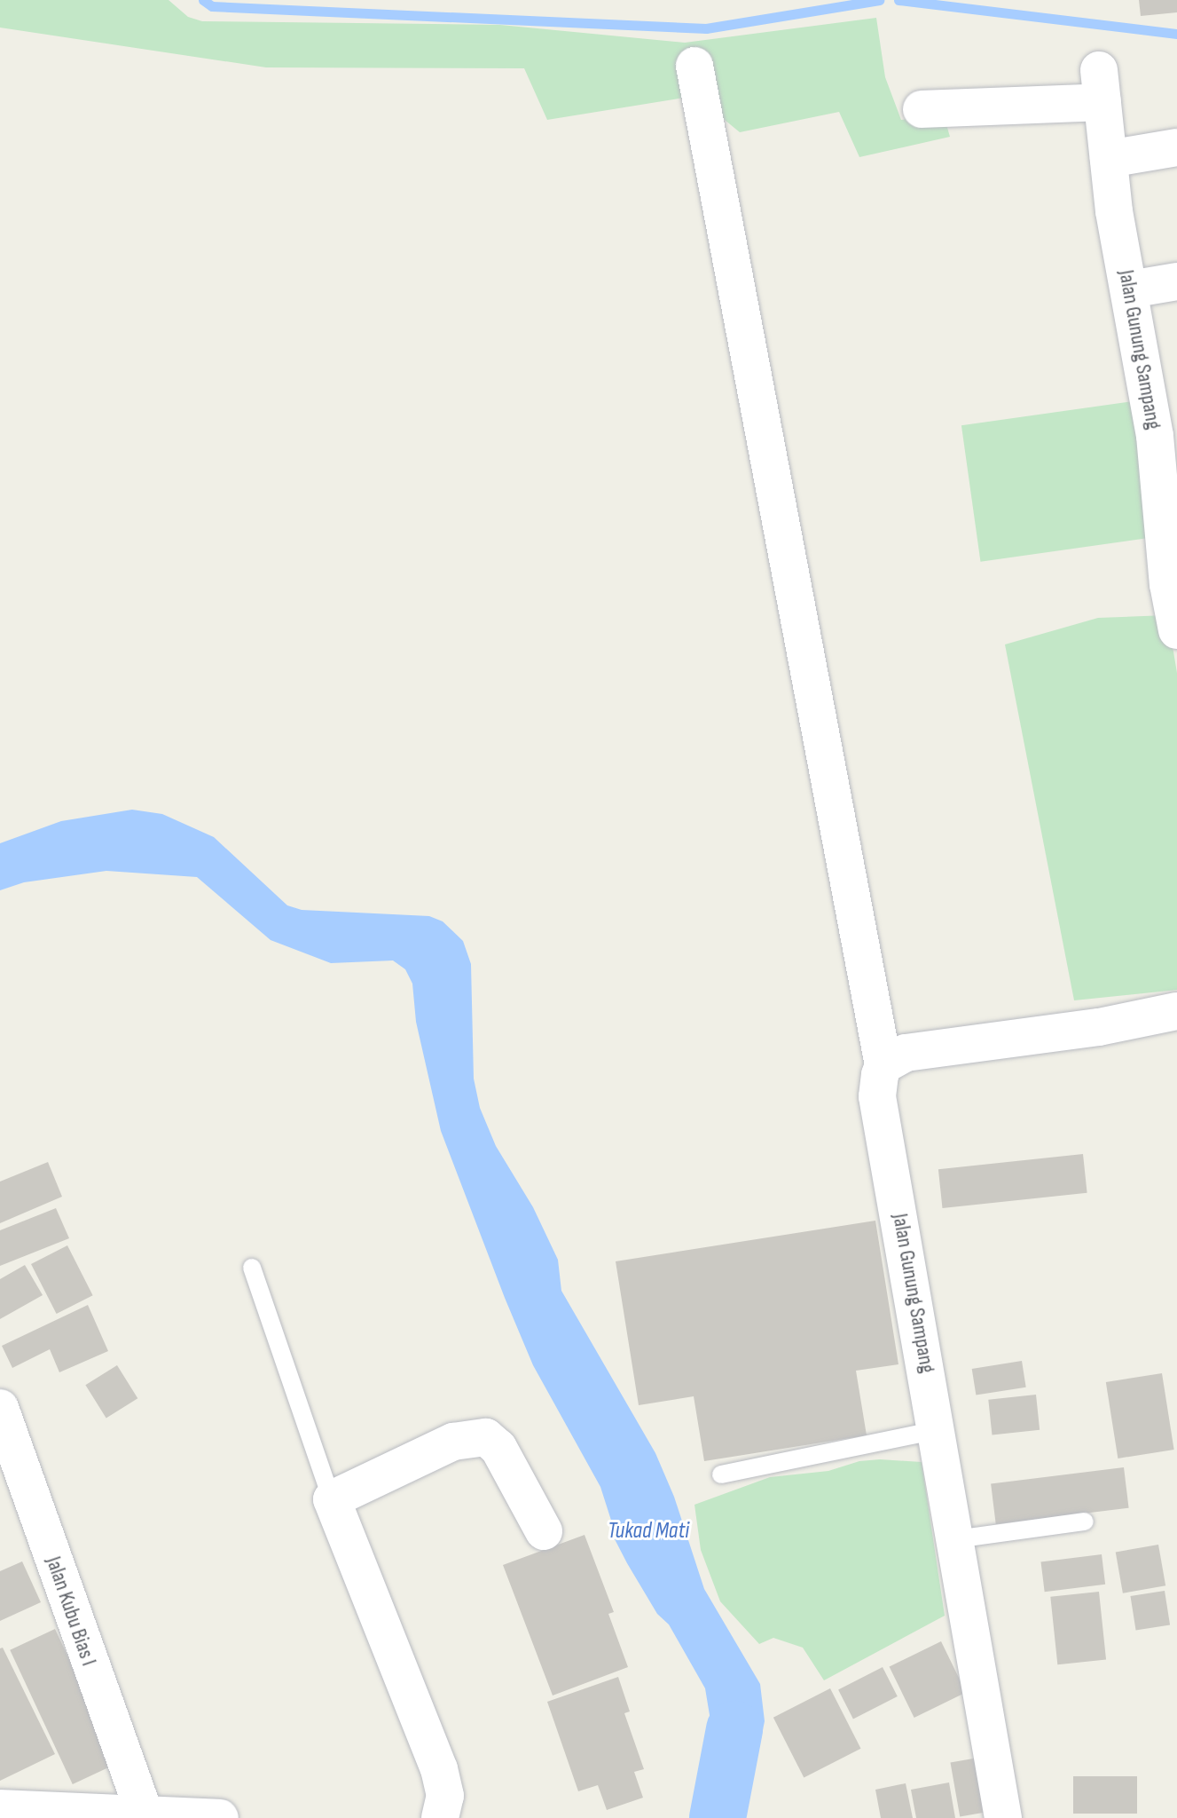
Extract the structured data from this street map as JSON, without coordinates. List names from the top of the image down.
{
  "streets": {
    "street": ["Jalan Gunung Sampang", "Jalan Kubu Bias I"]
  },
  "water": ["Tukad Mati"]
}
